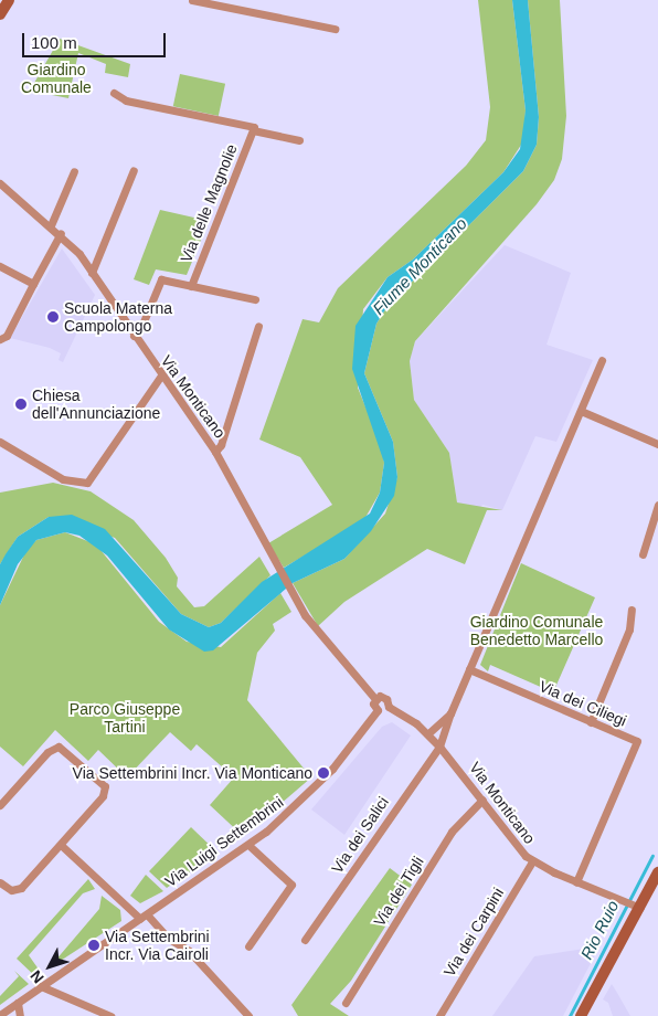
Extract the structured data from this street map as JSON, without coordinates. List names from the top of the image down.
{
  "streets": {
    "street": [
      "Via delle Magnolie",
      "Via Monticano",
      "Via dei Ciliegi",
      "Via dei Salici",
      "Via Luigi Settembrini",
      "Via dei Tigli",
      "Via dei Carpini"
    ]
  },
  "crossings": [
    ["Via delle Magnolie", "Via Monticano"],
    ["Via Monticano", "Via dei Ciliegi"],
    ["Via Monticano", "Via dei Salici"],
    ["Via Monticano", "Via dei Tigli"],
    ["Via Monticano", "Via dei Carpini"]
  ],
  "water": ["Fiume Monticano", "Rio Ruio"],
  "parks": ["Giardino Comunale", "Giardino Comunale Benedetto Marcello", "Parco Giuseppe Tartini"],
  "places": [
    "Scuola Materna Campolongo",
    "Chiesa dell'Annunciazione",
    "Via Settembrini Incr. Via Monticano",
    "Via Settembrini Incr. Via Cairoli"
  ],
  "scale_bar": "100 m",
  "north": "bottom left"
}
